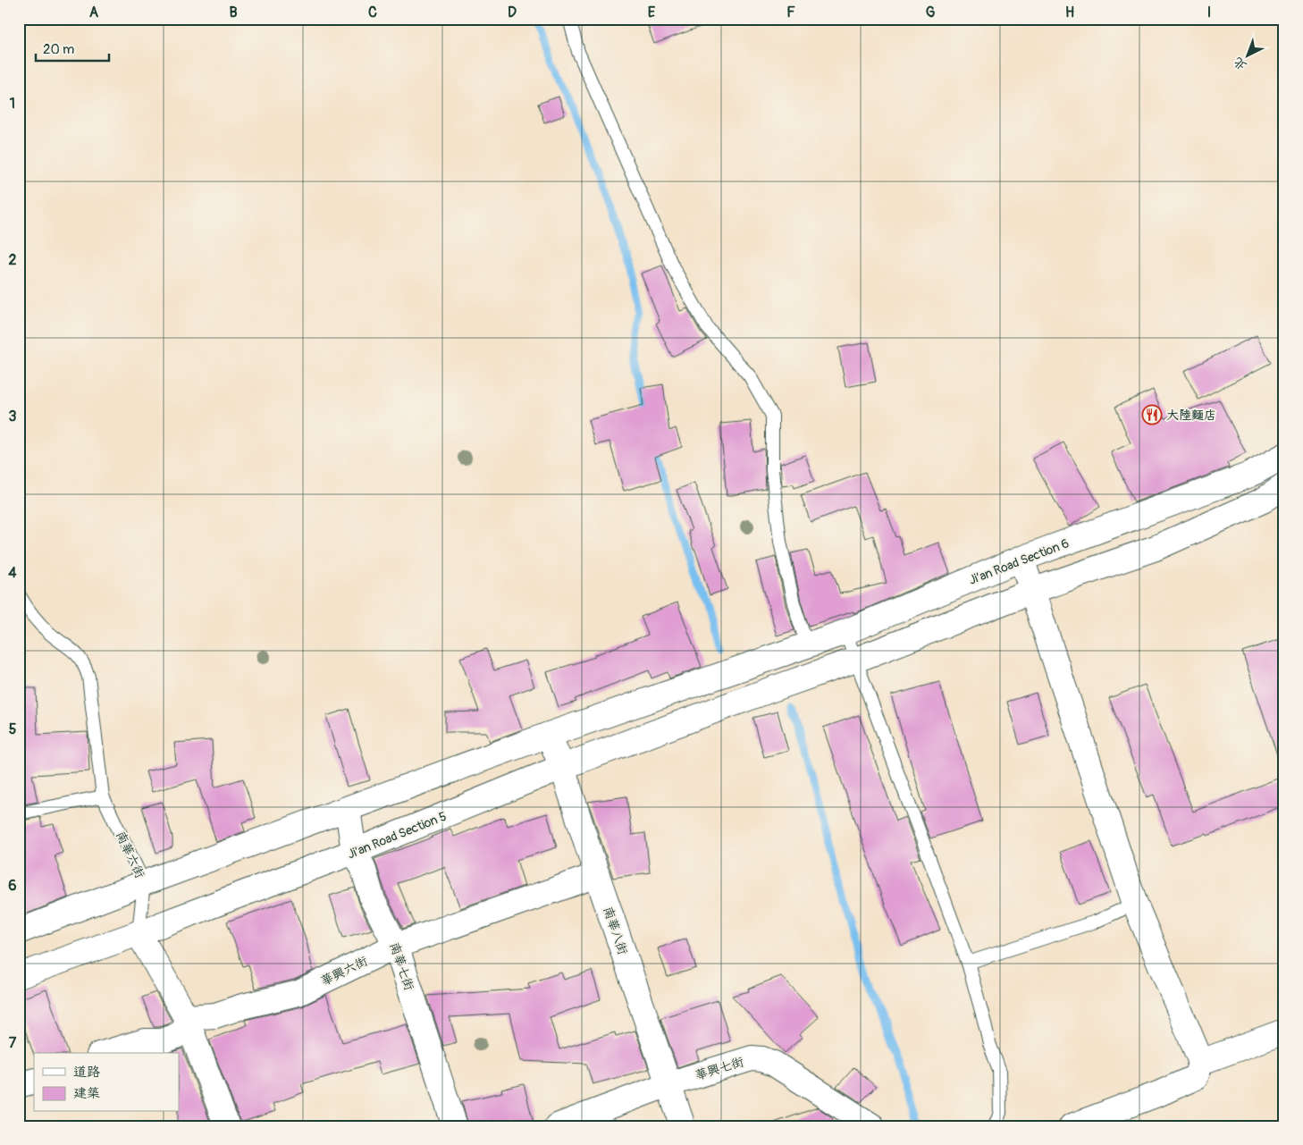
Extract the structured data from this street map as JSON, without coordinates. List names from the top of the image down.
{
  "streets": {
    "main road": [
      "Ji’an Road Section 6",
      "Ji’an Road Section 5",
      "南華八街",
      "南華七街",
      "華興六街",
      "華興七街"
    ],
    "lane": ["南華六街"]
  },
  "crossings": [
    ["Ji’an Road Section 6", "南華八街"],
    ["Ji’an Road Section 5", "南華六街"],
    ["Ji’an Road Section 5", "南華八街"],
    ["Ji’an Road Section 5", "南華七街"],
    ["南華八街", "華興六街"],
    ["南華八街", "華興七街"],
    ["南華七街", "華興六街"]
  ],
  "places": {
    "restaurant": ["大陸麵店"]
  },
  "legend": ["道路", "建築"],
  "scale_bar": "20 m",
  "north": "bottom left",
  "grid": {
    "columns": [
      "A",
      "B",
      "C",
      "D",
      "E",
      "F",
      "G",
      "H",
      "I"
    ],
    "rows": [
      "1",
      "2",
      "3",
      "4",
      "5",
      "6",
      "7"
    ]
  }
}
